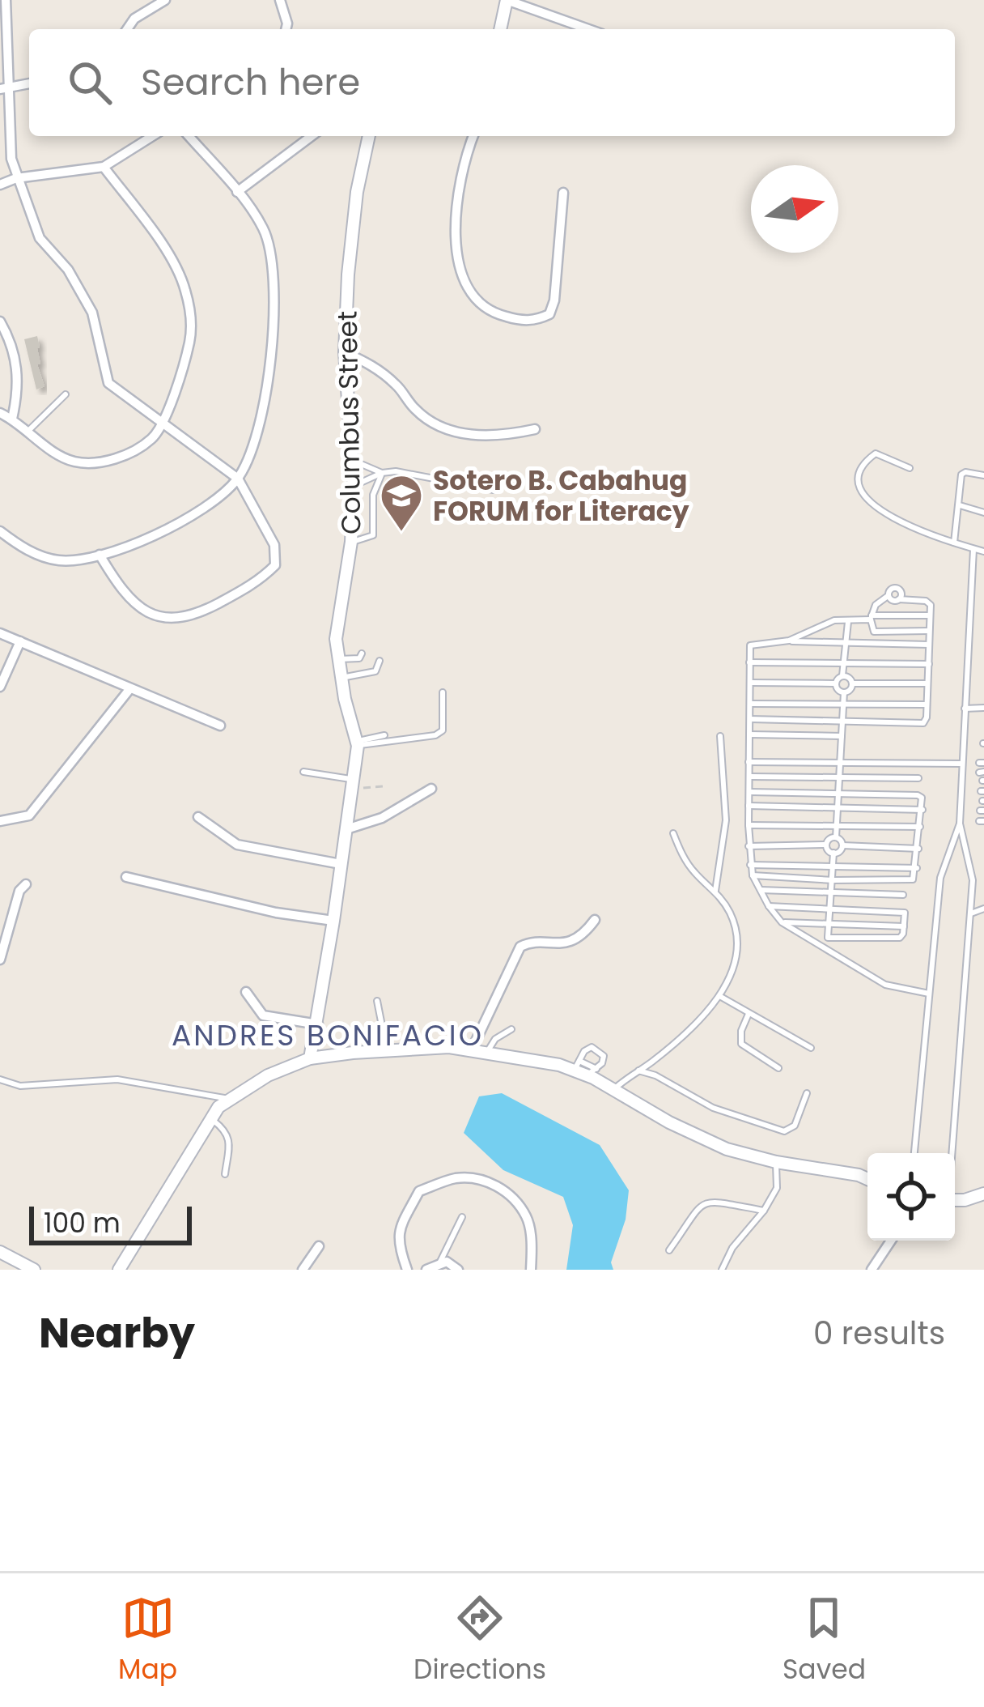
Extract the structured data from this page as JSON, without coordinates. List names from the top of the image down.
{
  "streets": {
    "street": ["Columbus Street"]
  },
  "districts": ["ANDRES BONIFACIO"],
  "places": {
    "school or university": ["Sotero B. Cabahug FORUM for Literacy"]
  },
  "scale_bar": "100 m",
  "north": "right",
  "page": {
    "search": "Search here",
    "scale": "100 m",
    "heading": ["Nearby", "0 results"],
    "nav": ["Map", "Directions", "Saved"]
  }
}
